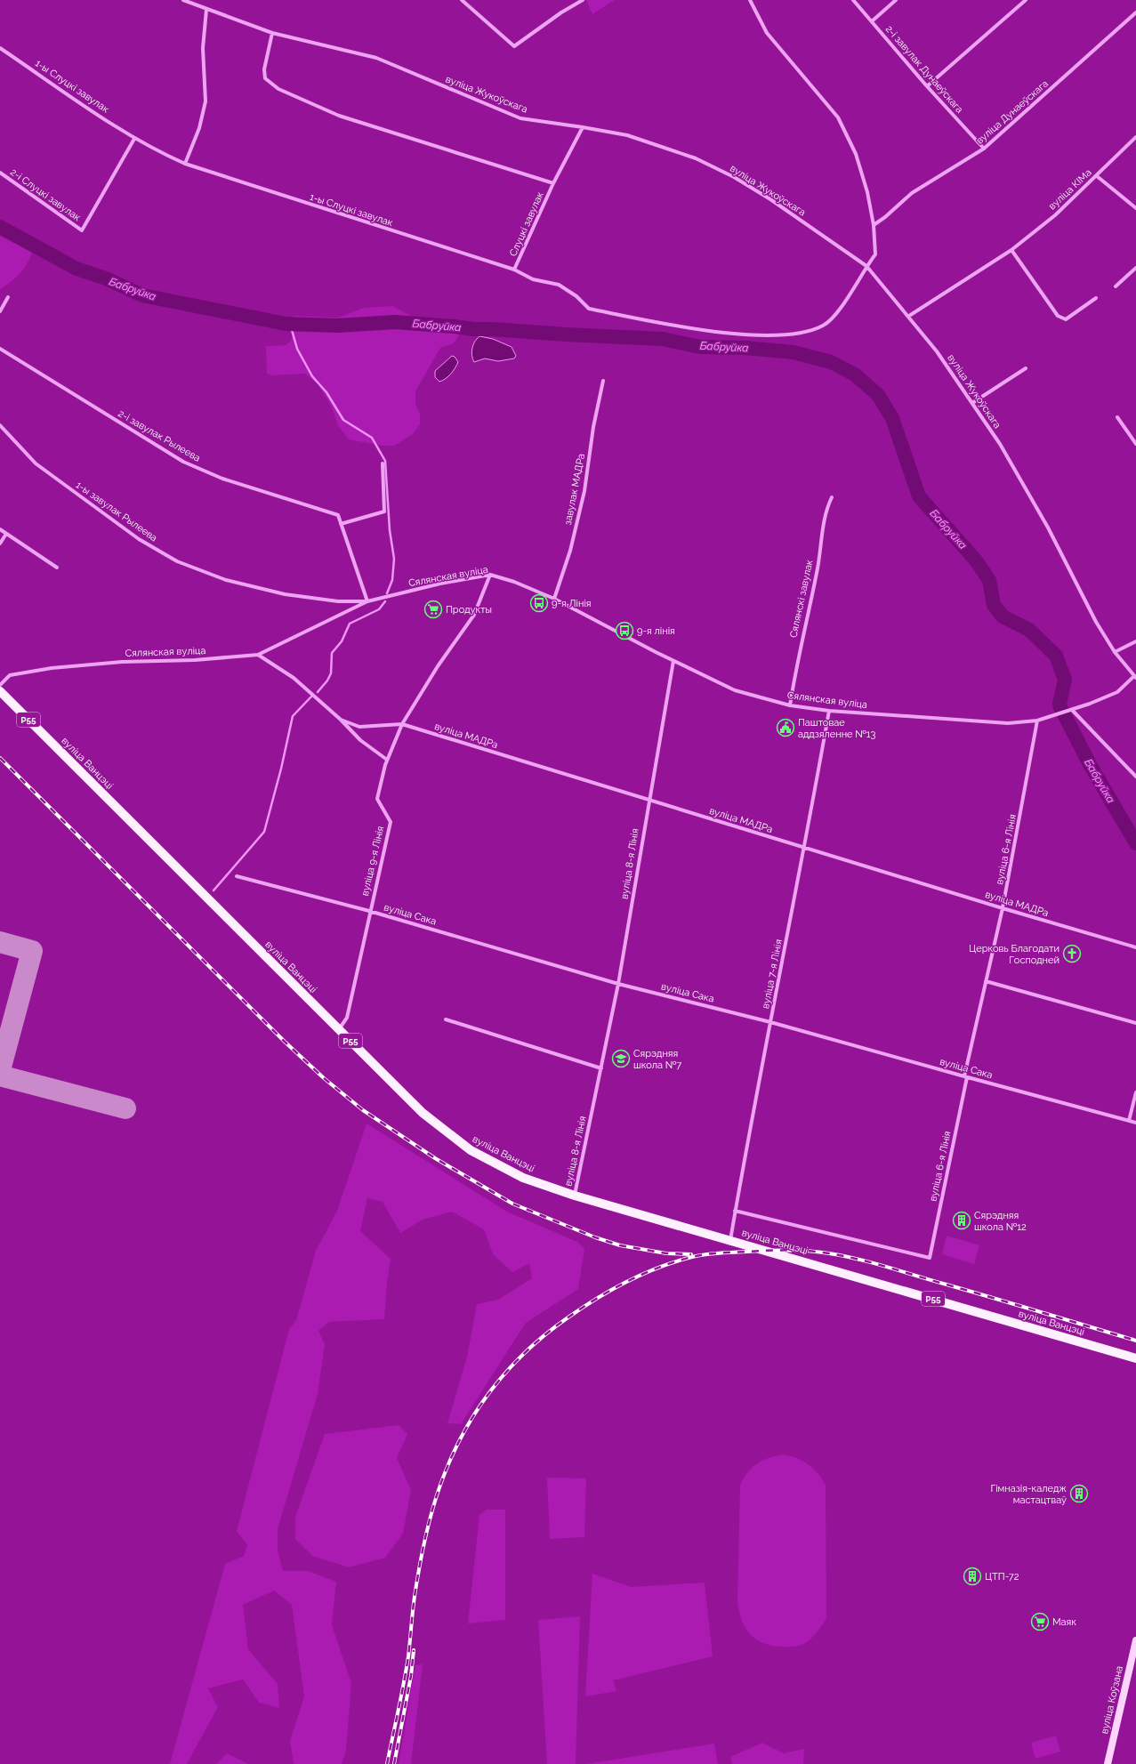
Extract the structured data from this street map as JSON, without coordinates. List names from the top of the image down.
{
  "streets": {
    "main road": ["Р55", "вуліца Ванцэці"],
    "street": [
      "2-і завулак Дунаеўскага",
      "1-ы Слуцкі завулак",
      "вуліца Жукоўскага",
      "вуліца Дунаеўскага",
      "вуліца КІМа",
      "2-і Слуцкі завулак",
      "Слуцкі завулак",
      "2-і завулак Рылеева",
      "завулак МАДРа",
      "1-ы завулак Рылеева",
      "Сялянская вуліца",
      "Сялянскі завулак",
      "вуліца МАДРа",
      "вуліца 6-я Лінія",
      "вуліца 9-я Лінія",
      "вуліца 8-я Лінія",
      "вуліца Сака",
      "вуліца 7-я Лінія",
      "вуліца Коўзана"
    ]
  },
  "crossings": [
    ["2-і завулак Дунаеўскага", "вуліца Дунаеўскага"],
    ["1-ы Слуцкі завулак", "2-і Слуцкі завулак"],
    ["1-ы Слуцкі завулак", "Слуцкі завулак"],
    ["вуліца Жукоўскага", "вуліца КІМа"],
    ["вуліца Жукоўскага", "Слуцкі завулак"],
    ["вуліца Жукоўскага", "Сялянская вуліца"],
    ["вуліца Дунаеўскага", "Слуцкі завулак"],
    ["2-і завулак Рылеева", "1-ы завулак Рылеева"],
    ["2-і завулак Рылеева", "Сялянская вуліца"],
    ["завулак МАДРа", "Сялянская вуліца"],
    ["1-ы завулак Рылеева", "Сялянская вуліца"],
    ["Сялянская вуліца", "Сялянскі завулак"],
    ["Сялянская вуліца", "вуліца МАДРа"],
    ["Сялянская вуліца", "вуліца 6-я Лінія"],
    ["Сялянская вуліца", "вуліца 9-я Лінія"],
    ["Сялянская вуліца", "вуліца 8-я Лінія"],
    ["Сялянская вуліца", "вуліца 7-я Лінія"],
    ["вуліца МАДРа", "вуліца 6-я Лінія"],
    ["вуліца МАДРа", "вуліца 9-я Лінія"],
    ["вуліца МАДРа", "вуліца 8-я Лінія"],
    ["вуліца МАДРа", "вуліца 7-я Лінія"],
    ["вуліца Ванцэці", "вуліца 6-я Лінія"],
    ["вуліца Ванцэці", "вуліца 9-я Лінія"],
    ["вуліца Ванцэці", "вуліца 8-я Лінія"],
    ["вуліца Ванцэці", "вуліца 7-я Лінія"],
    ["вуліца 6-я Лінія", "вуліца Сака"],
    ["вуліца 9-я Лінія", "вуліца Сака"],
    ["вуліца 8-я Лінія", "вуліца Сака"],
    ["вуліца Сака", "вуліца 7-я Лінія"]
  ],
  "water": ["Бабруйка"],
  "places": {
    "bus stop": ["9-я Лінія", "9-я лінія"],
    "supermarket": ["Продукты", "Маяк"],
    "public building": ["Паштовае аддзяленне №13"],
    "church": ["Церковь Благодати Господней"],
    "school or university": ["Сярэдняя школа №7"],
    "building": ["Сярэдняя школа №12", "Гімназія-каледж мастацтваў", "ЦТП-72"]
  }
}
